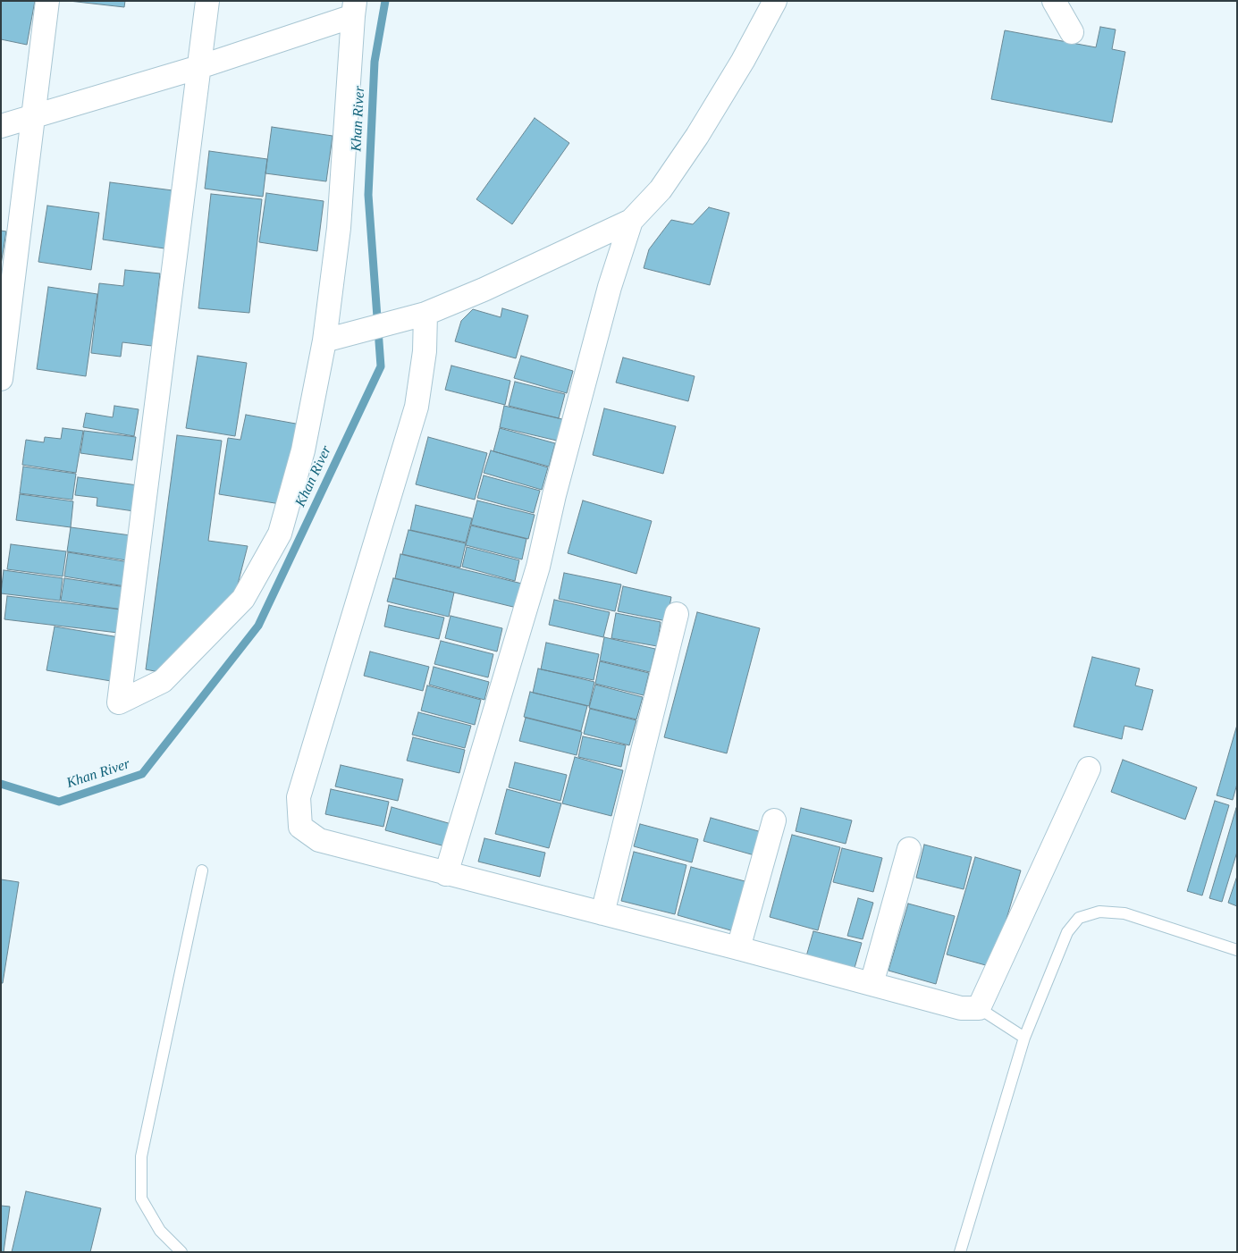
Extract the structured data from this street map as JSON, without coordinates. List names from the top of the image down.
{
  "water": ["Khan River"]
}
